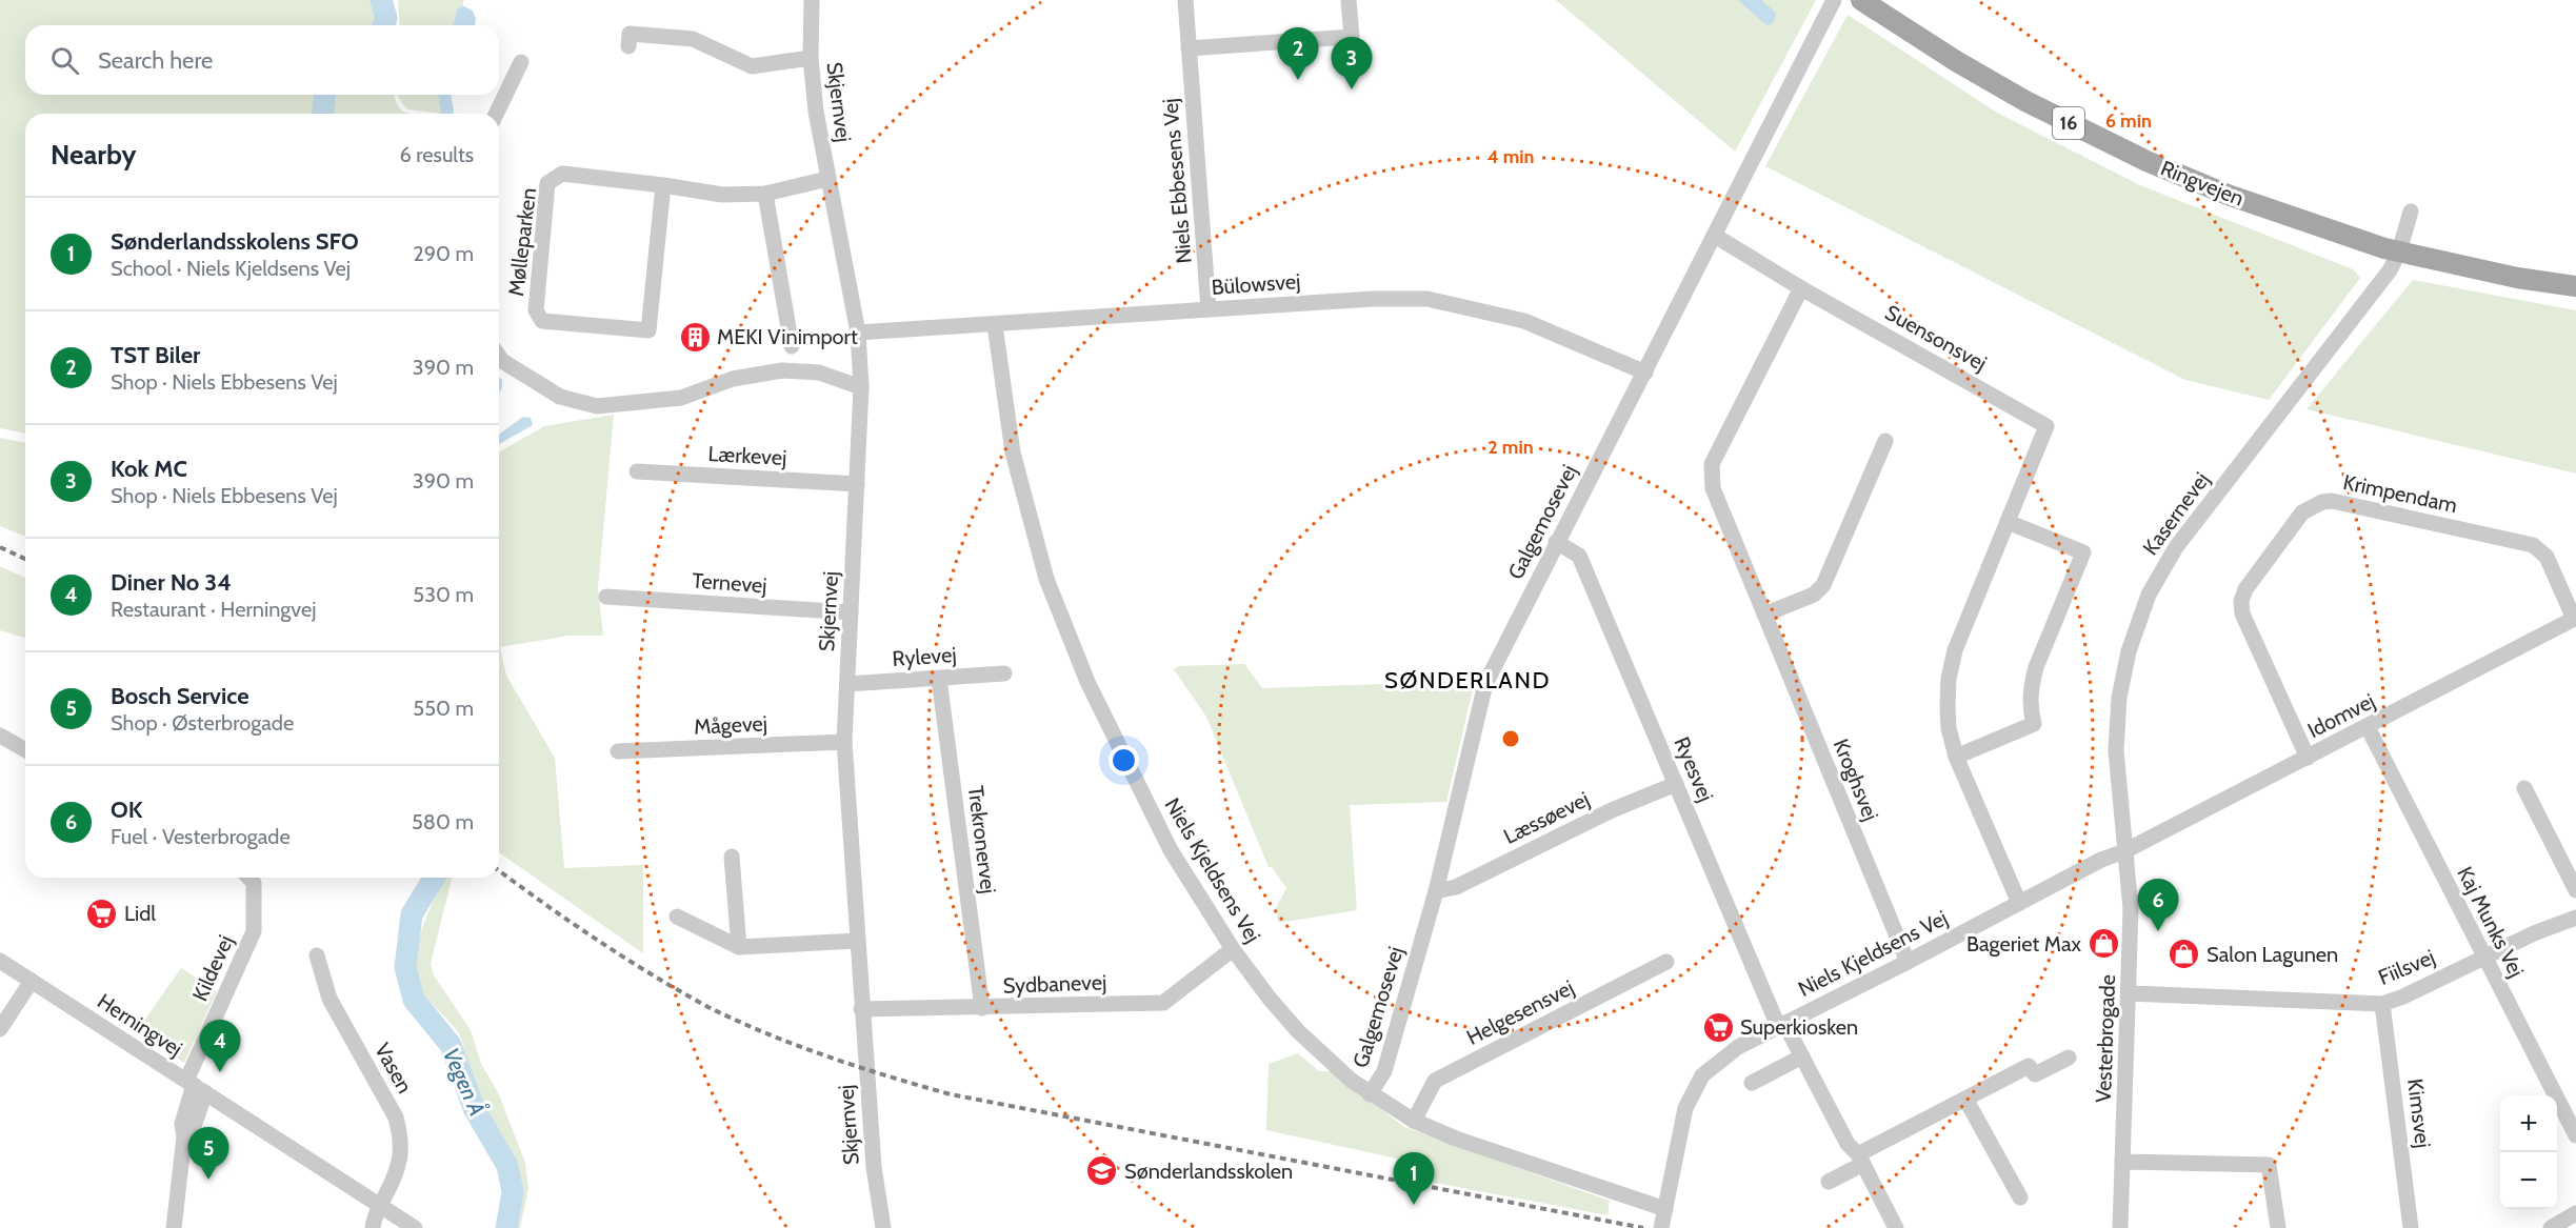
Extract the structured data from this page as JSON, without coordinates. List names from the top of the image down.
{
  "streets": {
    "main road": ["16", "Ringvejen"],
    "street": [
      "Skjernvej",
      "Niels Ebbesens Vej",
      "Mølleparken",
      "Bülowsvej",
      "Suensonsvej",
      "Lærkevej",
      "Krimpendam",
      "Kasernevej",
      "Galgemosevej",
      "Ternevej",
      "Rylevej",
      "Idomvej",
      "Mågevej",
      "Ryesvej",
      "Kroghsvej",
      "Læssøevej",
      "Trekronervej",
      "Niels Kjeldsens Vej",
      "Kaj Munks Vej",
      "Fiilsvej",
      "Kildevej",
      "Sydbanevej",
      "Helgesensvej",
      "Herningvej",
      "Vesterbrogade",
      "Vasen",
      "Kimsvej"
    ]
  },
  "crossings": [
    ["Skjernvej", "Mølleparken"],
    ["Skjernvej", "Bülowsvej"],
    ["Skjernvej", "Lærkevej"],
    ["Skjernvej", "Ternevej"],
    ["Skjernvej", "Rylevej"],
    ["Skjernvej", "Mågevej"],
    ["Skjernvej", "Sydbanevej"],
    ["Niels Ebbesens Vej", "Bülowsvej"],
    ["Ringvejen", "Kasernevej"],
    ["Bülowsvej", "Galgemosevej"],
    ["Bülowsvej", "Niels Kjeldsens Vej"],
    ["Suensonsvej", "Galgemosevej"],
    ["Suensonsvej", "Kroghsvej"],
    ["Suensonsvej", "Niels Kjeldsens Vej"],
    ["Krimpendam", "Idomvej"],
    ["Kasernevej", "Idomvej"],
    ["Kasernevej", "Niels Kjeldsens Vej"],
    ["Kasernevej", "Vesterbrogade"],
    ["Galgemosevej", "Ryesvej"],
    ["Galgemosevej", "Læssøevej"],
    ["Galgemosevej", "Niels Kjeldsens Vej"],
    ["Rylevej", "Trekronervej"],
    ["Idomvej", "Niels Kjeldsens Vej"],
    ["Idomvej", "Kaj Munks Vej"],
    ["Idomvej", "Vesterbrogade"],
    ["Ryesvej", "Læssøevej"],
    ["Ryesvej", "Niels Kjeldsens Vej"],
    ["Kroghsvej", "Niels Kjeldsens Vej"],
    ["Trekronervej", "Sydbanevej"],
    ["Niels Kjeldsens Vej", "Sydbanevej"],
    ["Niels Kjeldsens Vej", "Helgesensvej"],
    ["Niels Kjeldsens Vej", "Vesterbrogade"],
    ["Kaj Munks Vej", "Fiilsvej"],
    ["Fiilsvej", "Vesterbrogade"],
    ["Fiilsvej", "Kimsvej"],
    ["Kildevej", "Herningvej"],
    ["Herningvej", "Vasen"]
  ],
  "districts": ["SØNDERLAND"],
  "water": ["Vegen Å"],
  "places": {
    "building": ["MEKI Vinimport"],
    "supermarket": ["Lidl", "Superkiosken"],
    "shop": ["Bageriet Max", "Salon Lagunen"],
    "school or university": ["Sønderlandsskolen"]
  },
  "page": {
    "search": "Search here",
    "pins": [
      "2",
      "3",
      "6",
      "4",
      "5",
      "1"
    ],
    "heading": ["Nearby", "6 results"],
    "list": [
      {
        "mark": "1",
        "name": "Sønderlandsskolens SFO",
        "note": "School · Niels Kjeldsens Vej",
        "value": "290 m"
      },
      {
        "mark": "2",
        "name": "TST Biler",
        "note": "Shop · Niels Ebbesens Vej",
        "value": "390 m"
      },
      {
        "mark": "3",
        "name": "Kok MC",
        "note": "Shop · Niels Ebbesens Vej",
        "value": "390 m"
      },
      {
        "mark": "4",
        "name": "Diner No 34",
        "note": "Restaurant · Herningvej",
        "value": "530 m"
      },
      {
        "mark": "5",
        "name": "Bosch Service",
        "note": "Shop · Østerbrogade",
        "value": "550 m"
      },
      {
        "mark": "6",
        "name": "OK",
        "note": "Fuel · Vesterbrogade",
        "value": "580 m"
      }
    ],
    "map_buttons": ["+", "−"]
  },
  "rings": ["6 min", "4 min", "2 min"]
}
